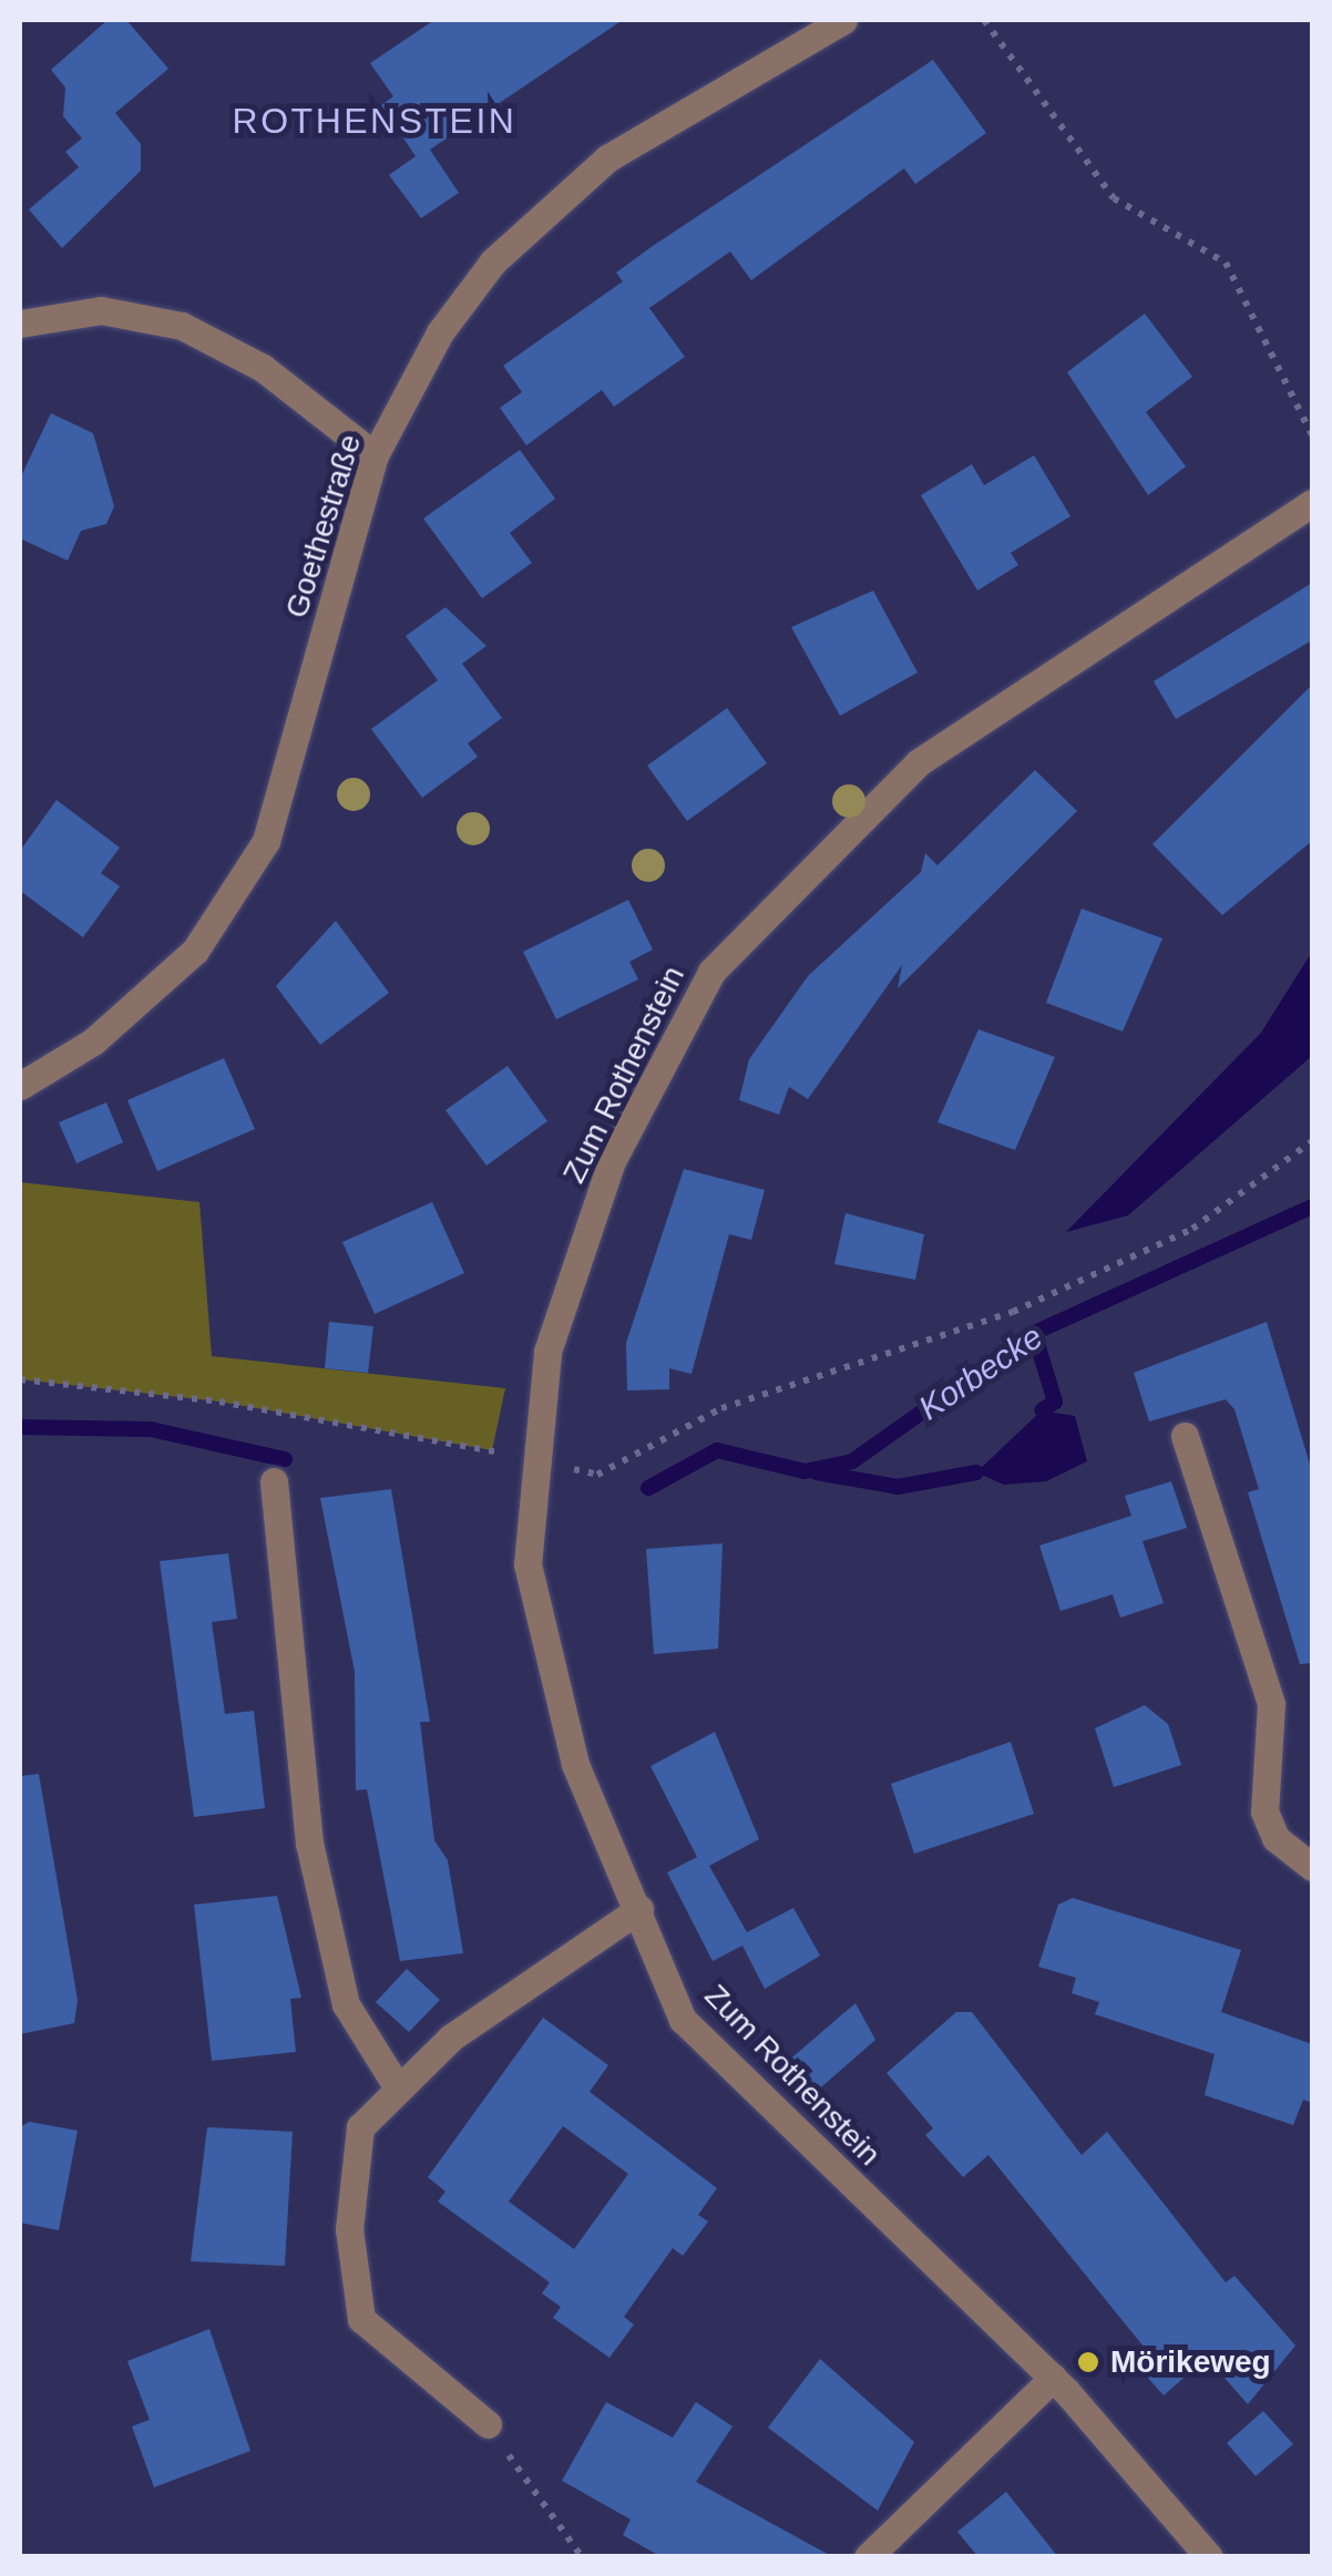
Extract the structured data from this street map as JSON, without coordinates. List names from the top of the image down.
{
  "streets": {
    "street": ["Goethestraße", "Zum Rothenstein"]
  },
  "districts": ["ROTHENSTEIN"],
  "water": ["Korbecke"],
  "places": ["Mörikeweg"]
}
